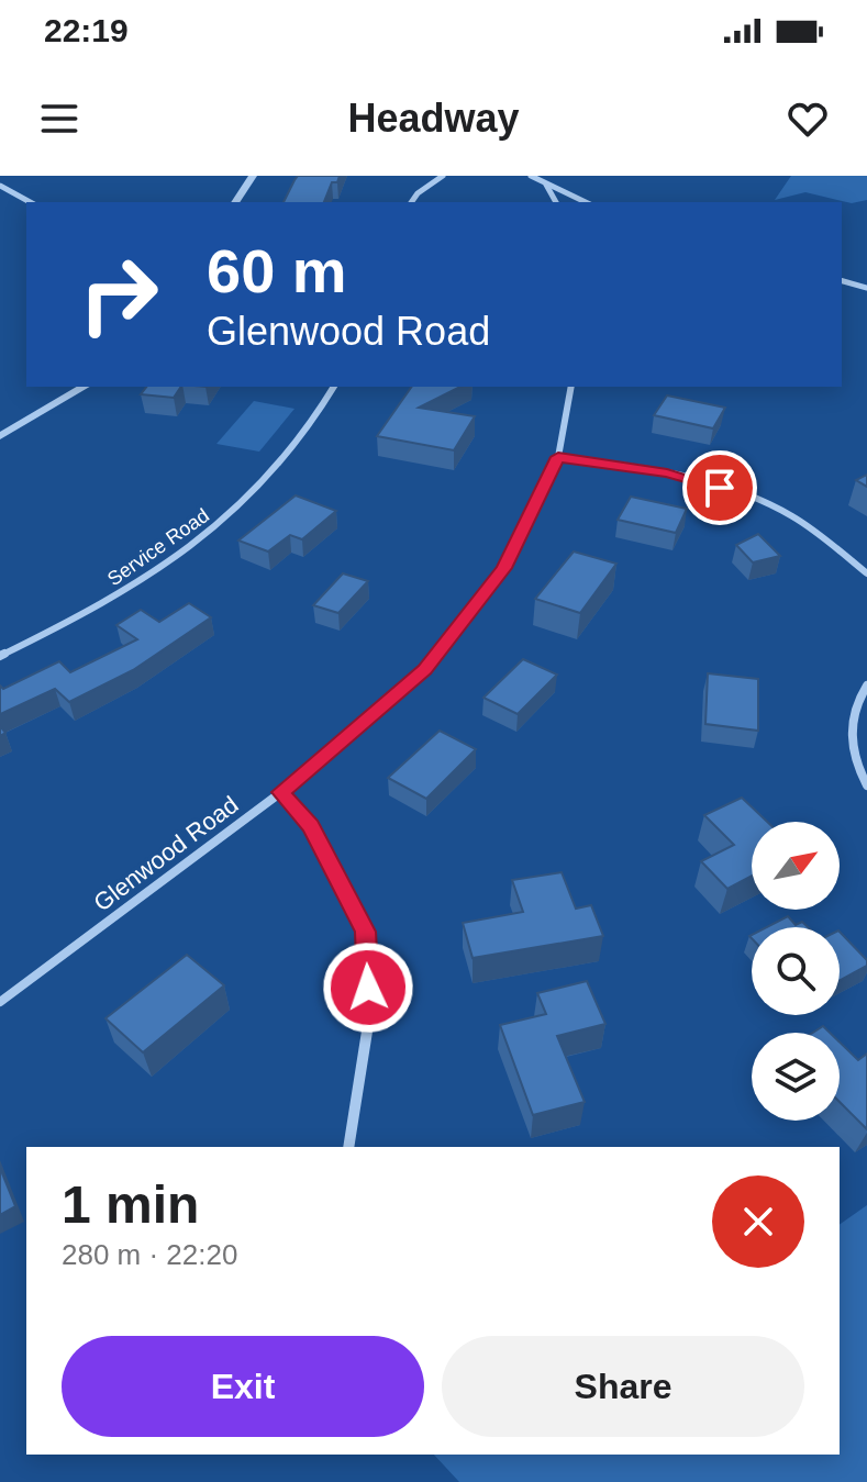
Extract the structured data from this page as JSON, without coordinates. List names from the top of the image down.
{
  "streets": {
    "street": ["Service Road", "Glenwood Road"]
  },
  "north": "top right",
  "page": {
    "status": "22:19",
    "header": "Headway",
    "turn": ["60 m", "Glenwood Road"],
    "heading": ["1 min", "280 m · 22:20"],
    "buttons": ["Exit", "Share"]
  }
}
